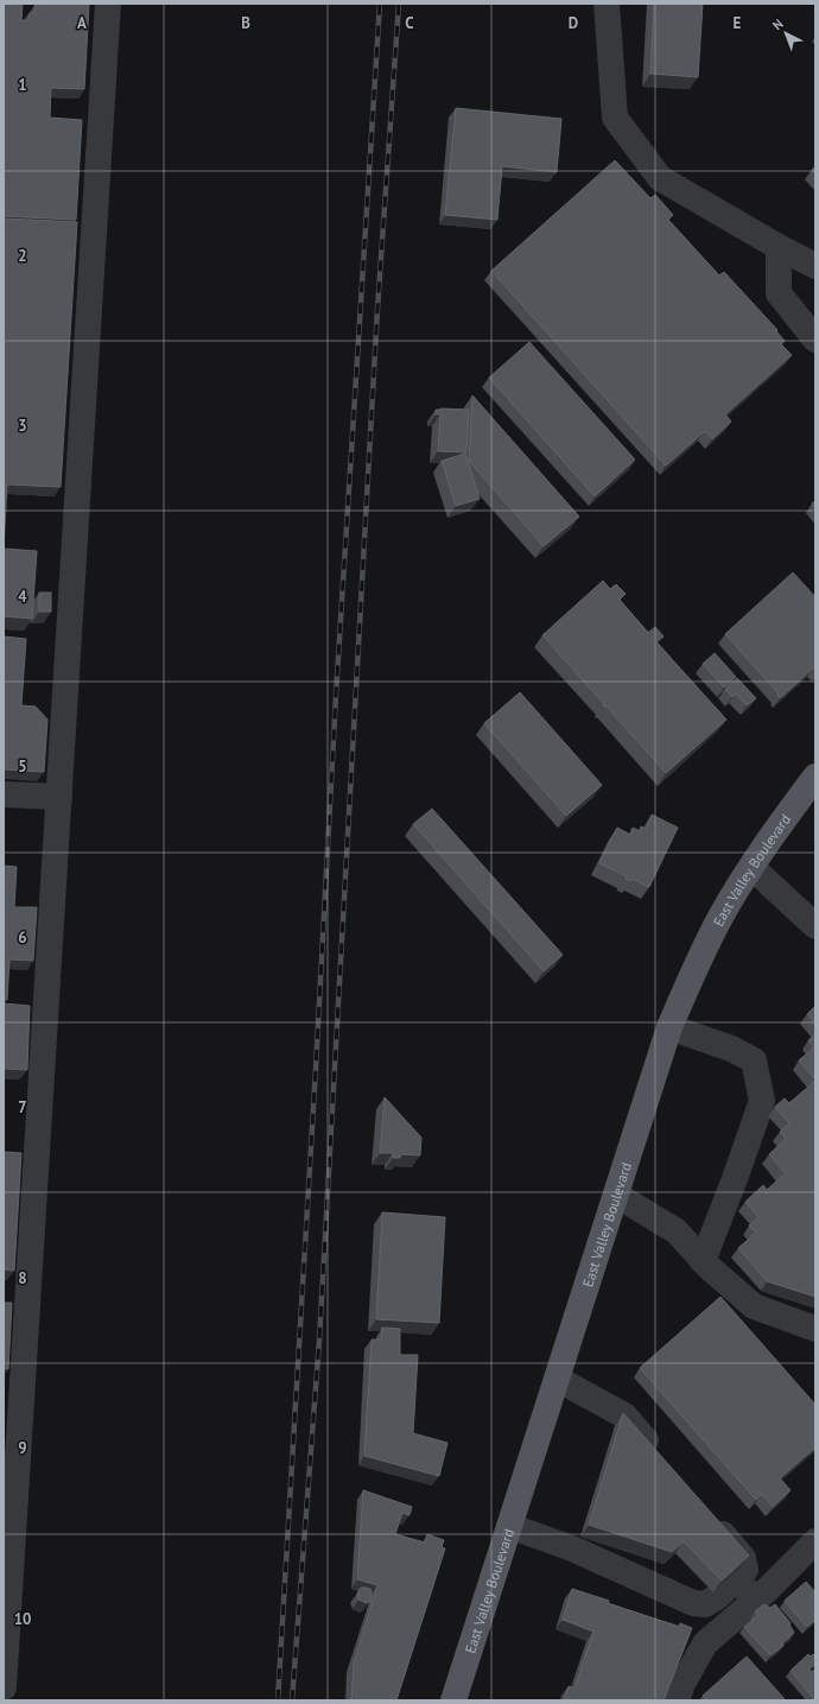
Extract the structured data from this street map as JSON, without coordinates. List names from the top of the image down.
{
  "streets": {
    "main road": ["East Valley Boulevard"]
  },
  "north": "top left",
  "grid": {
    "columns": [
      "A",
      "B",
      "C",
      "D",
      "E"
    ],
    "rows": [
      "1",
      "2",
      "3",
      "4",
      "5",
      "6",
      "7",
      "8",
      "9",
      "10"
    ]
  }
}
